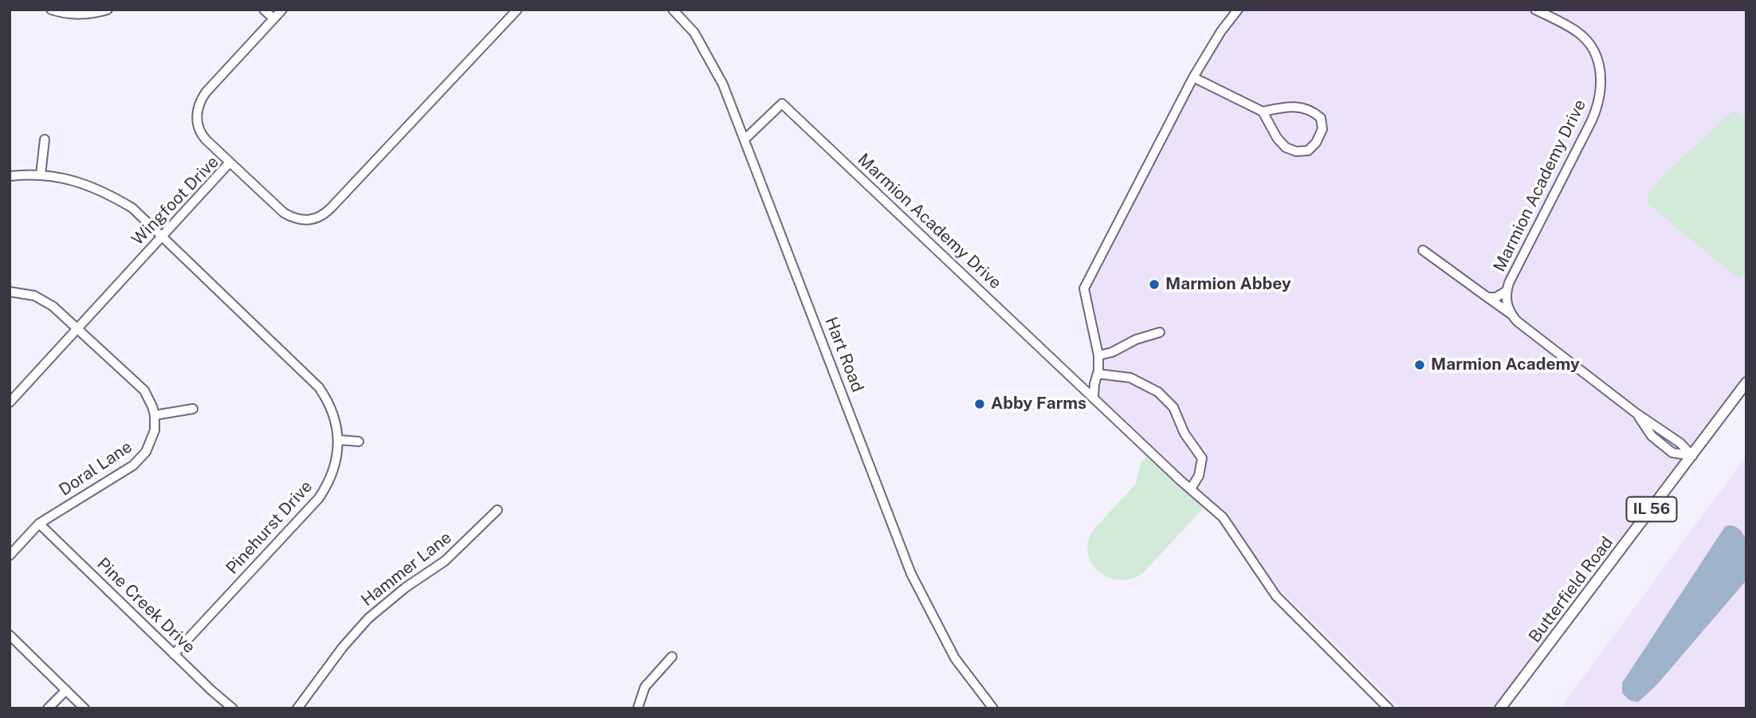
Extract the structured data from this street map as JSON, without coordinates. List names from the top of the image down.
{
  "streets": {
    "main road": ["IL 56", "Butterfield Road"],
    "street": [
      "Marmion Academy Drive",
      "Wingfoot Drive",
      "Hart Road",
      "Doral Lane",
      "Pinehurst Drive",
      "Hammer Lane",
      "Pine Creek Drive"
    ]
  },
  "crossings": [
    ["Marmion Academy Drive", "Hart Road"],
    ["Wingfoot Drive", "Pinehurst Drive"],
    ["Doral Lane", "Pine Creek Drive"],
    ["Pinehurst Drive", "Pine Creek Drive"]
  ],
  "places": ["Marmion Abbey", "Marmion Academy", "Abby Farms"]
}
